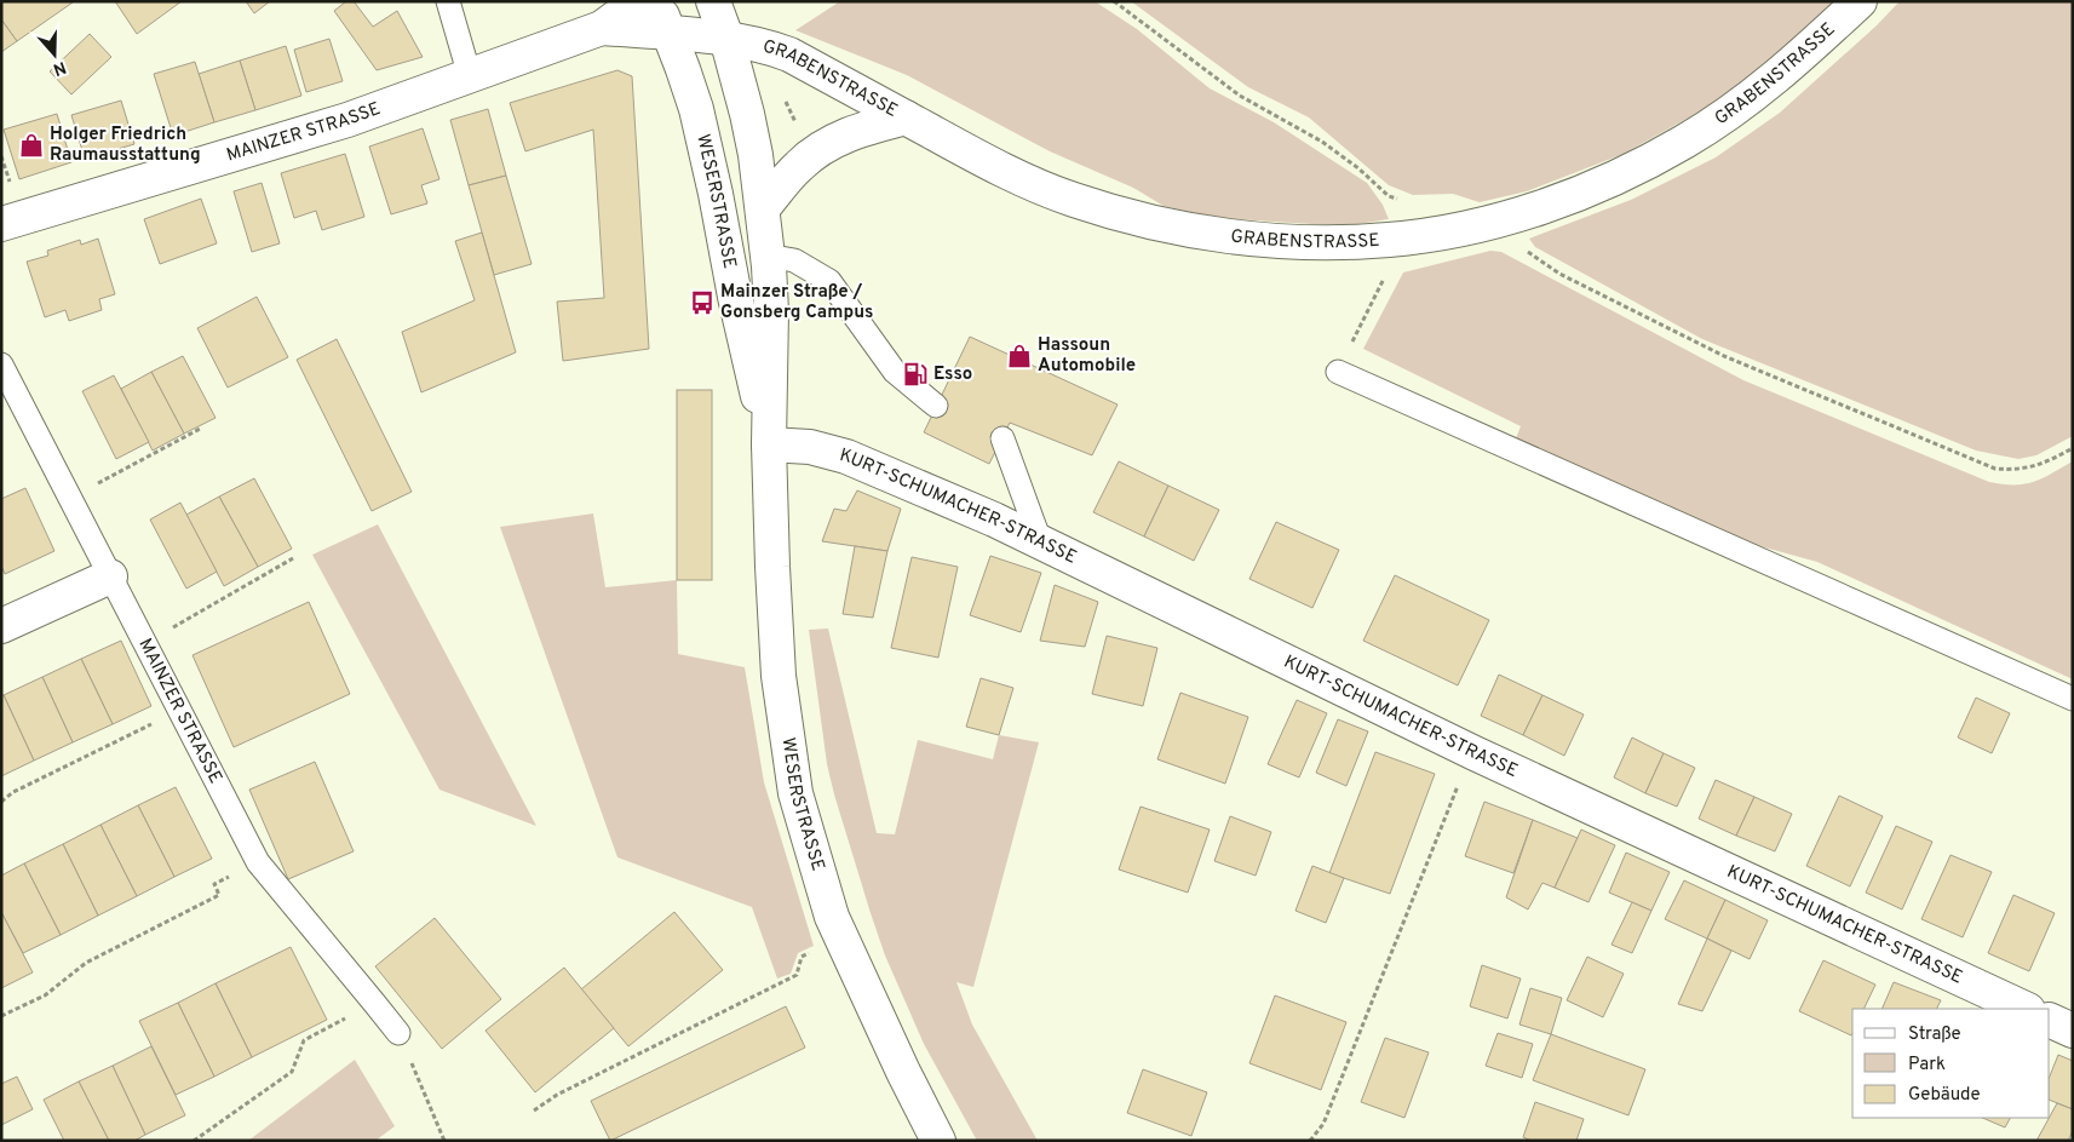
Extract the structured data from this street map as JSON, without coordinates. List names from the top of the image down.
{
  "streets": {
    "street": [
      "GRABENSTRASSE",
      "MAINZER STRASSE",
      "WESERSTRASSE",
      "KURT-SCHUMACHER-STRASSE"
    ]
  },
  "crossings": [
    ["GRABENSTRASSE", "MAINZER STRASSE"],
    ["GRABENSTRASSE", "WESERSTRASSE"],
    ["MAINZER STRASSE", "WESERSTRASSE"],
    ["WESERSTRASSE", "KURT-SCHUMACHER-STRASSE"]
  ],
  "places": {
    "shop": ["Holger Friedrich Raumausstattung", "Hassoun Automobile"],
    "bus stop": ["Mainzer Straße / Gonsberg Campus"],
    "fuel station": ["Esso"]
  },
  "legend": ["Straße", "Park", "Gebäude"],
  "north": "bottom"
}
